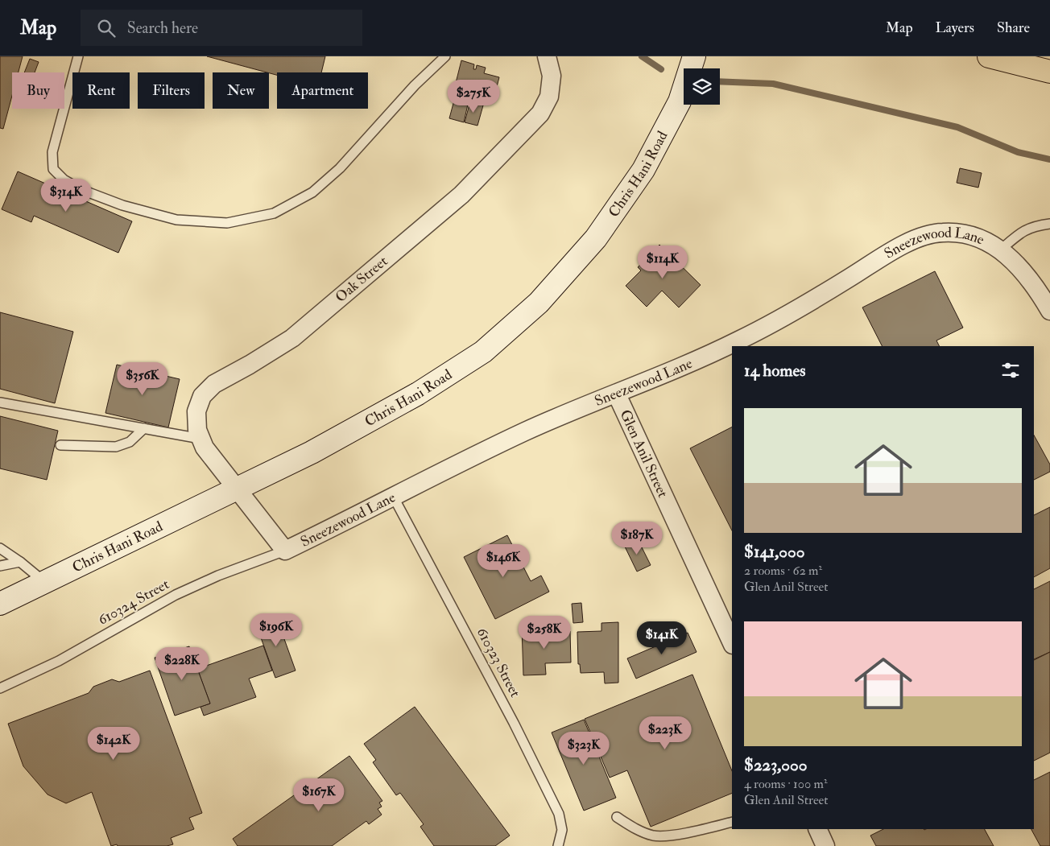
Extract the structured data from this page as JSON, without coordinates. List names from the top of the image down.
{
  "streets": {
    "street": [
      "Chris Hani Road",
      "Sneezewood Lane",
      "Oak Street",
      "Glen Anil Street"
    ],
    "lane": ["610324 Street", "610323 Street"]
  },
  "crossings": [
    ["Chris Hani Road", "Sneezewood Lane"],
    ["Chris Hani Road", "Oak Street"],
    ["Sneezewood Lane", "Oak Street"],
    ["Sneezewood Lane", "Glen Anil Street"],
    ["Sneezewood Lane", "610324 Street"],
    ["Sneezewood Lane", "610323 Street"]
  ],
  "page": {
    "header": "Map",
    "search": "Search here",
    "nav": ["Map", "Layers", "Share"],
    "chip": [
      "Buy",
      "Rent",
      "Filters",
      "New",
      "Apartment"
    ],
    "price": [
      "$275K",
      "$314K",
      "$114K",
      "$356K",
      "$187K",
      "$146K",
      "$196K",
      "$258K",
      "$141K",
      "$228K",
      "$223K",
      "$142K",
      "$323K",
      "$167K"
    ],
    "heading": "14 homes",
    "list": [
      {
        "name": "$141,000",
        "note": "2 rooms · 62 m² · Glen Anil Street"
      },
      {
        "name": "$223,000",
        "note": "4 rooms · 100 m² · Glen Anil Street"
      }
    ]
  }
}
